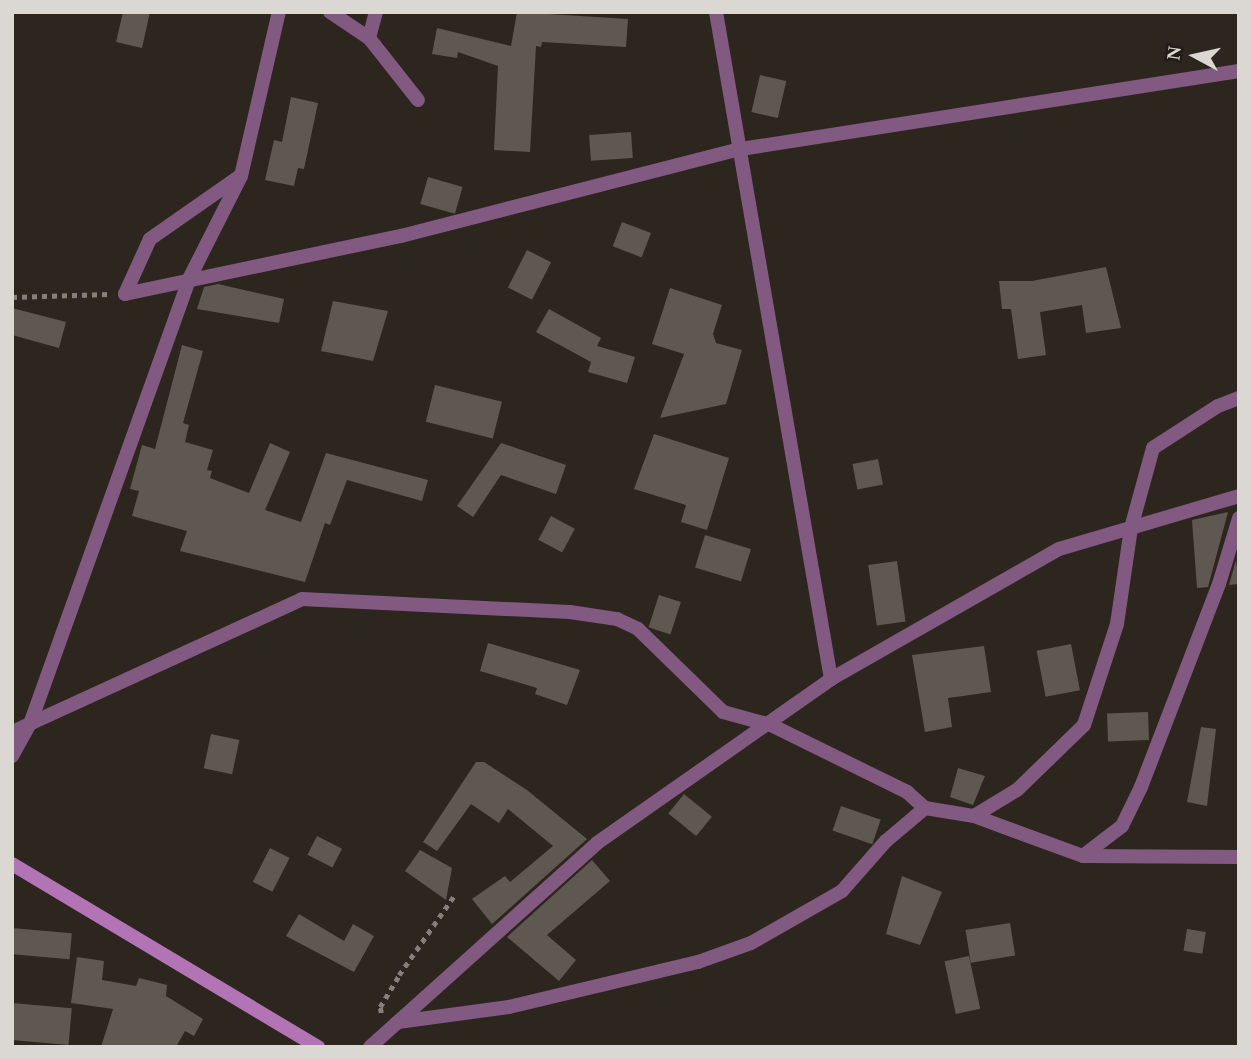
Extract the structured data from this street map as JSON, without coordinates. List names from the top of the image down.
{
  "north": "left"
}
